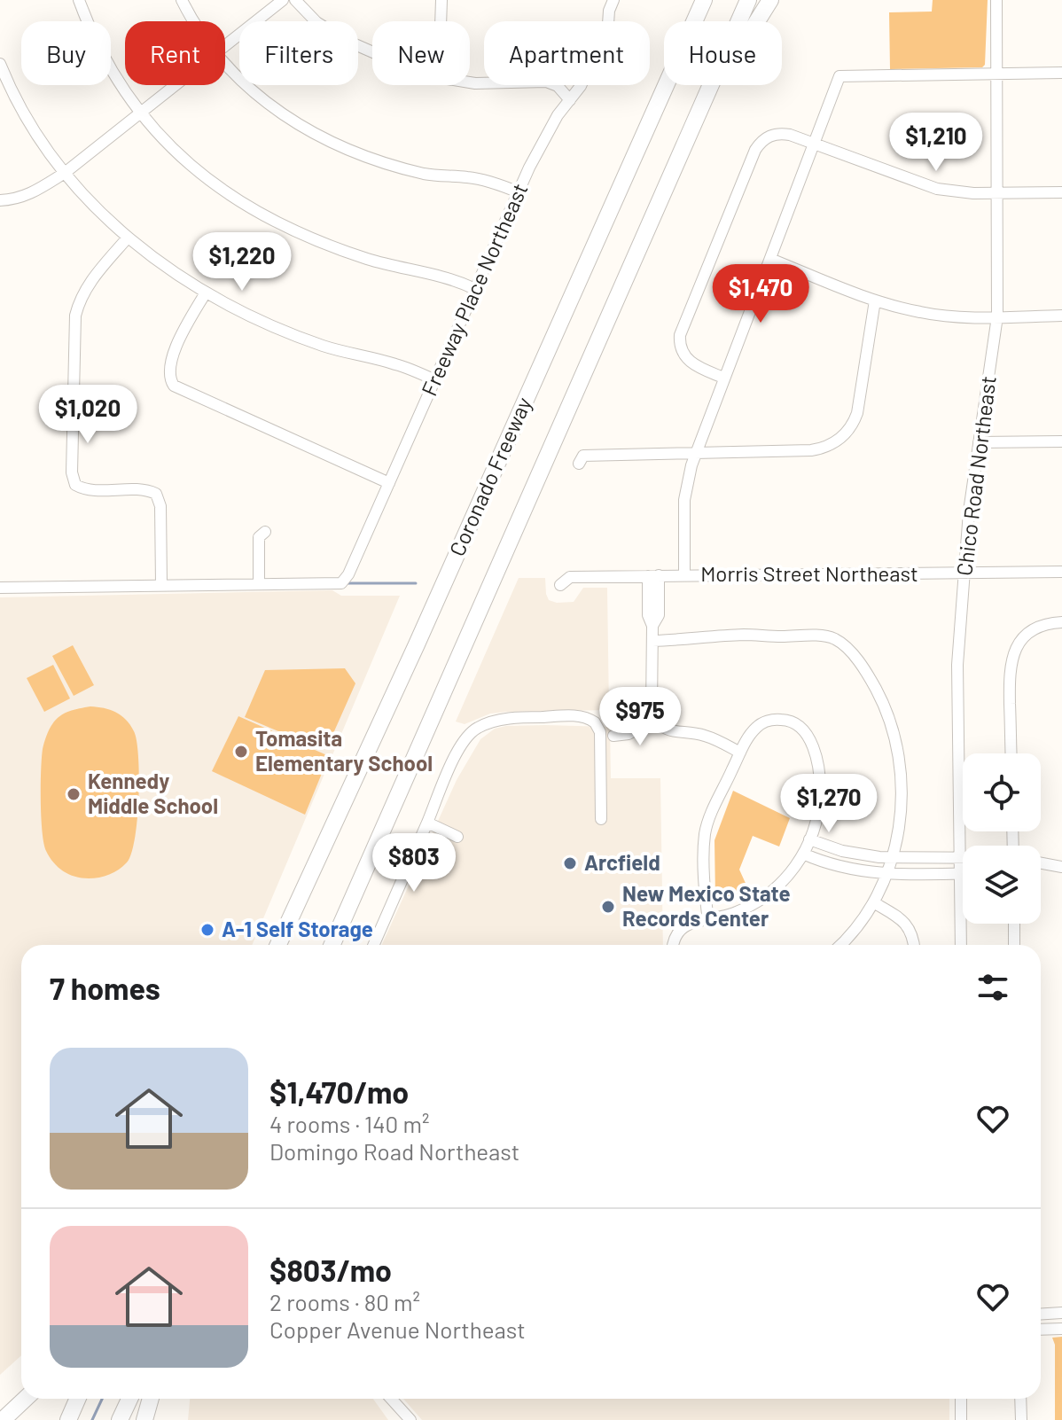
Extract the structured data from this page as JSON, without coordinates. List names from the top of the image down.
{
  "streets": {
    "highway": ["Coronado Freeway"],
    "street": ["Freeway Place Northeast", "Chico Road Northeast", "Morris Street Northeast"]
  },
  "crossings": [
    ["Chico Road Northeast", "Morris Street Northeast"]
  ],
  "places": [
    "Tomasita Elementary School",
    "Kennedy Middle School",
    "Arcfield",
    "New Mexico State Records Center",
    "A-1 Self Storage"
  ],
  "page": {
    "chip": [
      "Buy",
      "Rent",
      "Filters",
      "New",
      "Apartment",
      "House"
    ],
    "price": [
      "$1,210",
      "$1,220",
      "$1,470",
      "$1,020",
      "$975",
      "$1,270",
      "$803"
    ],
    "heading": "7 homes",
    "list": [
      {
        "name": "$1,470/mo",
        "note": "4 rooms · 140 m² · Domingo Road Northeast"
      },
      {
        "name": "$803/mo",
        "note": "2 rooms · 80 m² · Copper Avenue Northeast"
      }
    ]
  }
}
